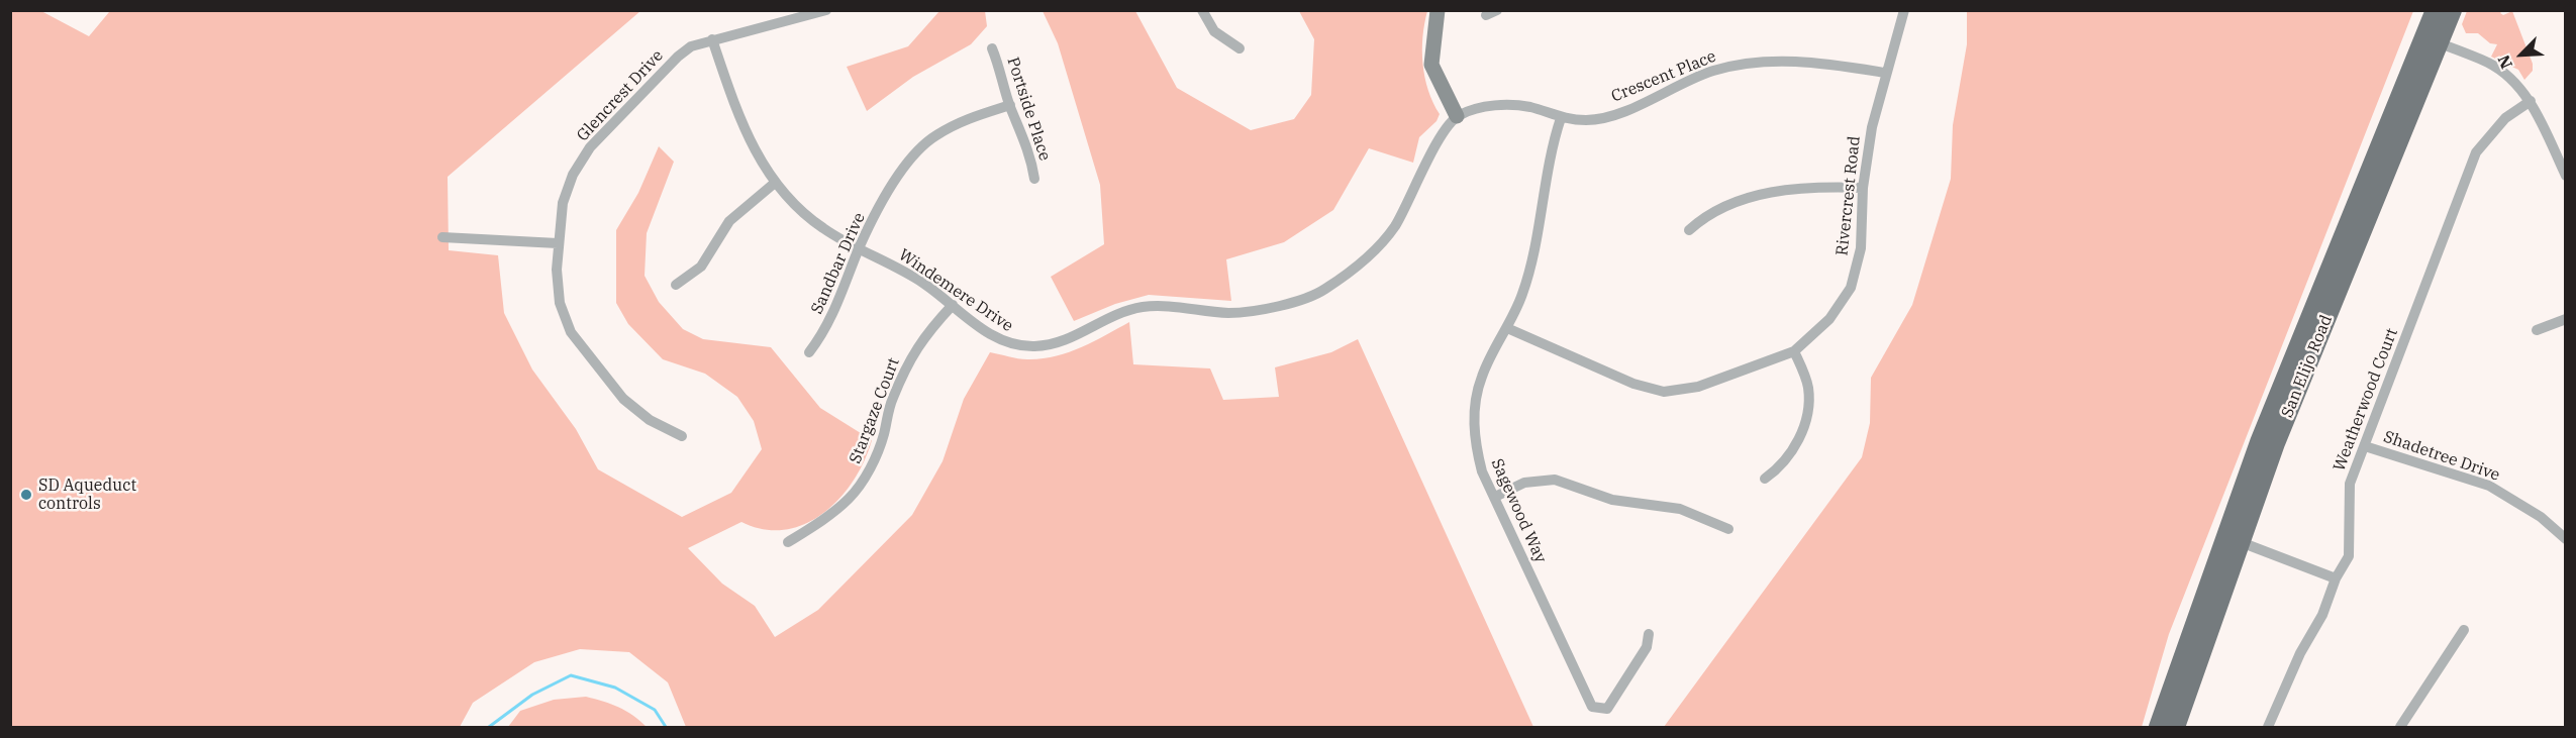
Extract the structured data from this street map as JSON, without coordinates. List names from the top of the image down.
{
  "streets": {
    "main road": ["San Elijo Road"],
    "street": [
      "Crescent Place",
      "Glencrest Drive",
      "Portside Place",
      "Rivercrest Road",
      "Sandbar Drive",
      "Windemere Drive",
      "Weatherwood Court",
      "Stargaze Court",
      "Shadetree Drive",
      "Sagewood Way"
    ]
  },
  "crossings": [
    ["Crescent Place", "Rivercrest Road"],
    ["Crescent Place", "Windemere Drive"],
    ["Crescent Place", "Sagewood Way"],
    ["Glencrest Drive", "Windemere Drive"],
    ["Portside Place", "Sandbar Drive"],
    ["Rivercrest Road", "Sagewood Way"],
    ["Sandbar Drive", "Windemere Drive"],
    ["Windemere Drive", "Stargaze Court"],
    ["Weatherwood Court", "Shadetree Drive"]
  ],
  "places": ["SD Aqueduct controls"],
  "north": "bottom left"
}
